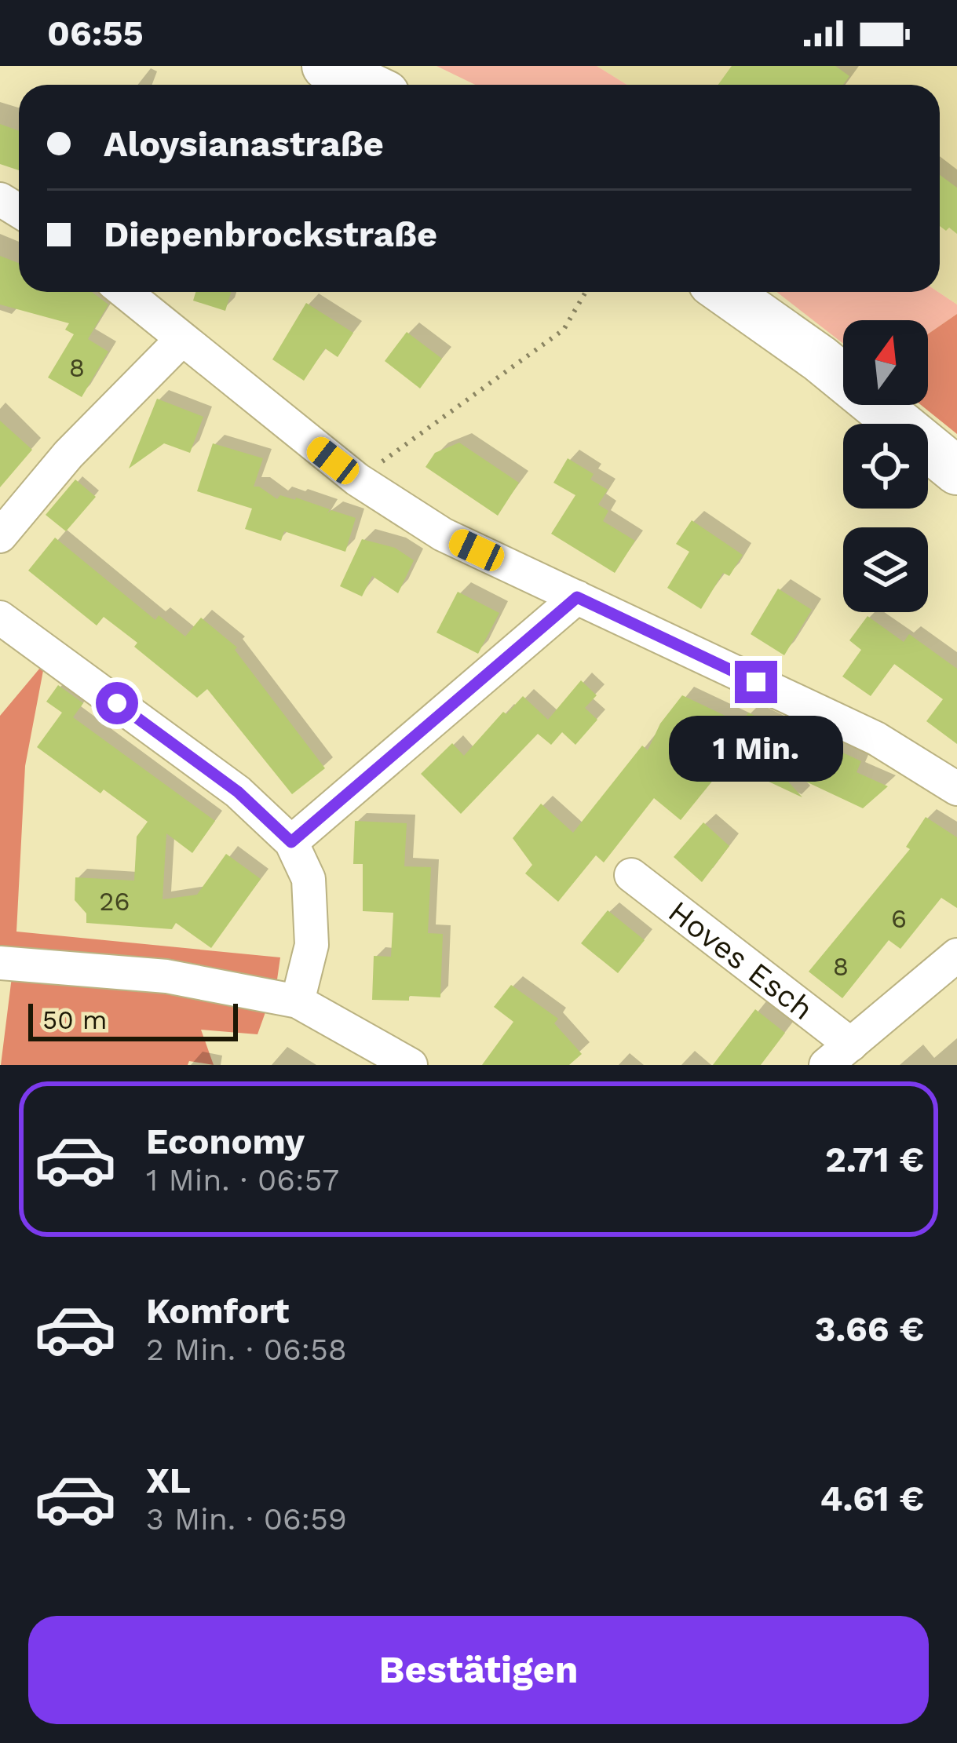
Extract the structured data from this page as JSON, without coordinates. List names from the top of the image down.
{
  "streets": {
    "street": ["Hoves Esch"]
  },
  "house_numbers": [
    "8",
    "26",
    "6",
    "8"
  ],
  "scale_bar": "50 m",
  "north": "top",
  "page": {
    "status": "06:55",
    "banner": ["Aloysianastraße", "Diepenbrockstraße"],
    "bubble": "1 Min.",
    "scale": "50 m",
    "list": [
      {
        "name": "Economy",
        "note": "1 Min. · 06:57",
        "value": "2.71 €"
      },
      {
        "name": "Komfort",
        "note": "2 Min. · 06:58",
        "value": "3.66 €"
      },
      {
        "name": "XL",
        "note": "3 Min. · 06:59",
        "value": "4.61 €"
      }
    ],
    "buttons": "Bestätigen"
  }
}
